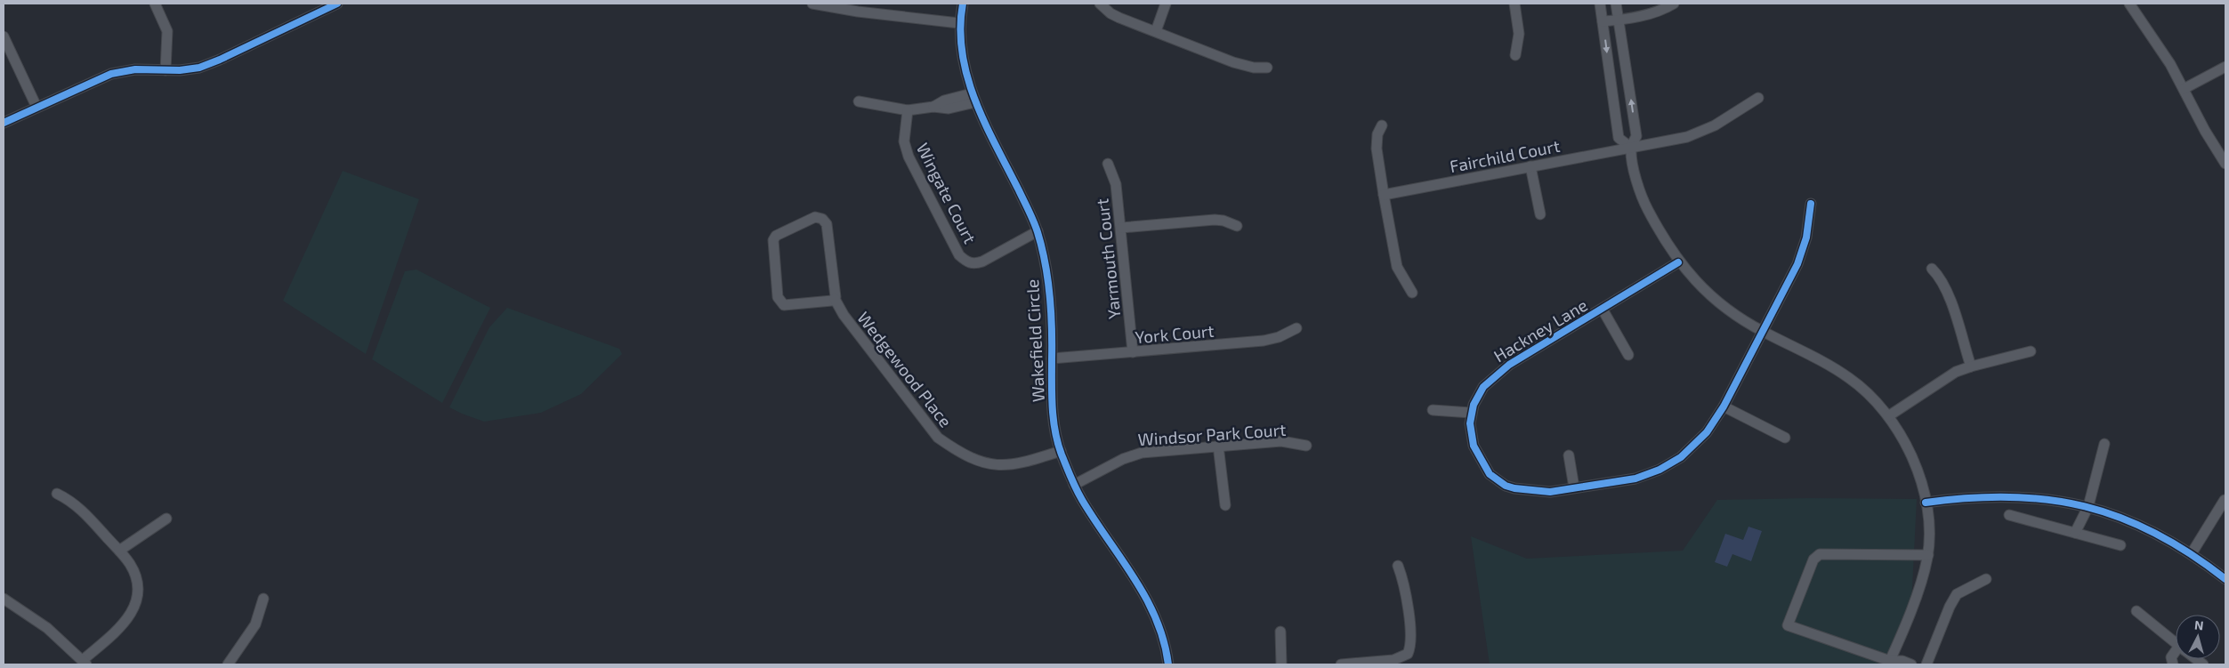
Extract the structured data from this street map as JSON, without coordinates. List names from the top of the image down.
{
  "streets": {
    "street": [
      "Fairchild Court",
      "Wingate Court",
      "Yarmouth Court",
      "Hackney Lane",
      "York Court",
      "Wakefield Circle",
      "Wedgewood Place",
      "Windsor Park Court"
    ]
  },
  "crossings": [
    ["Wingate Court", "Wakefield Circle"],
    ["Yarmouth Court", "York Court"],
    ["York Court", "Wakefield Circle"],
    ["Wakefield Circle", "Wedgewood Place"],
    ["Wakefield Circle", "Windsor Park Court"]
  ],
  "north": "top"
}
